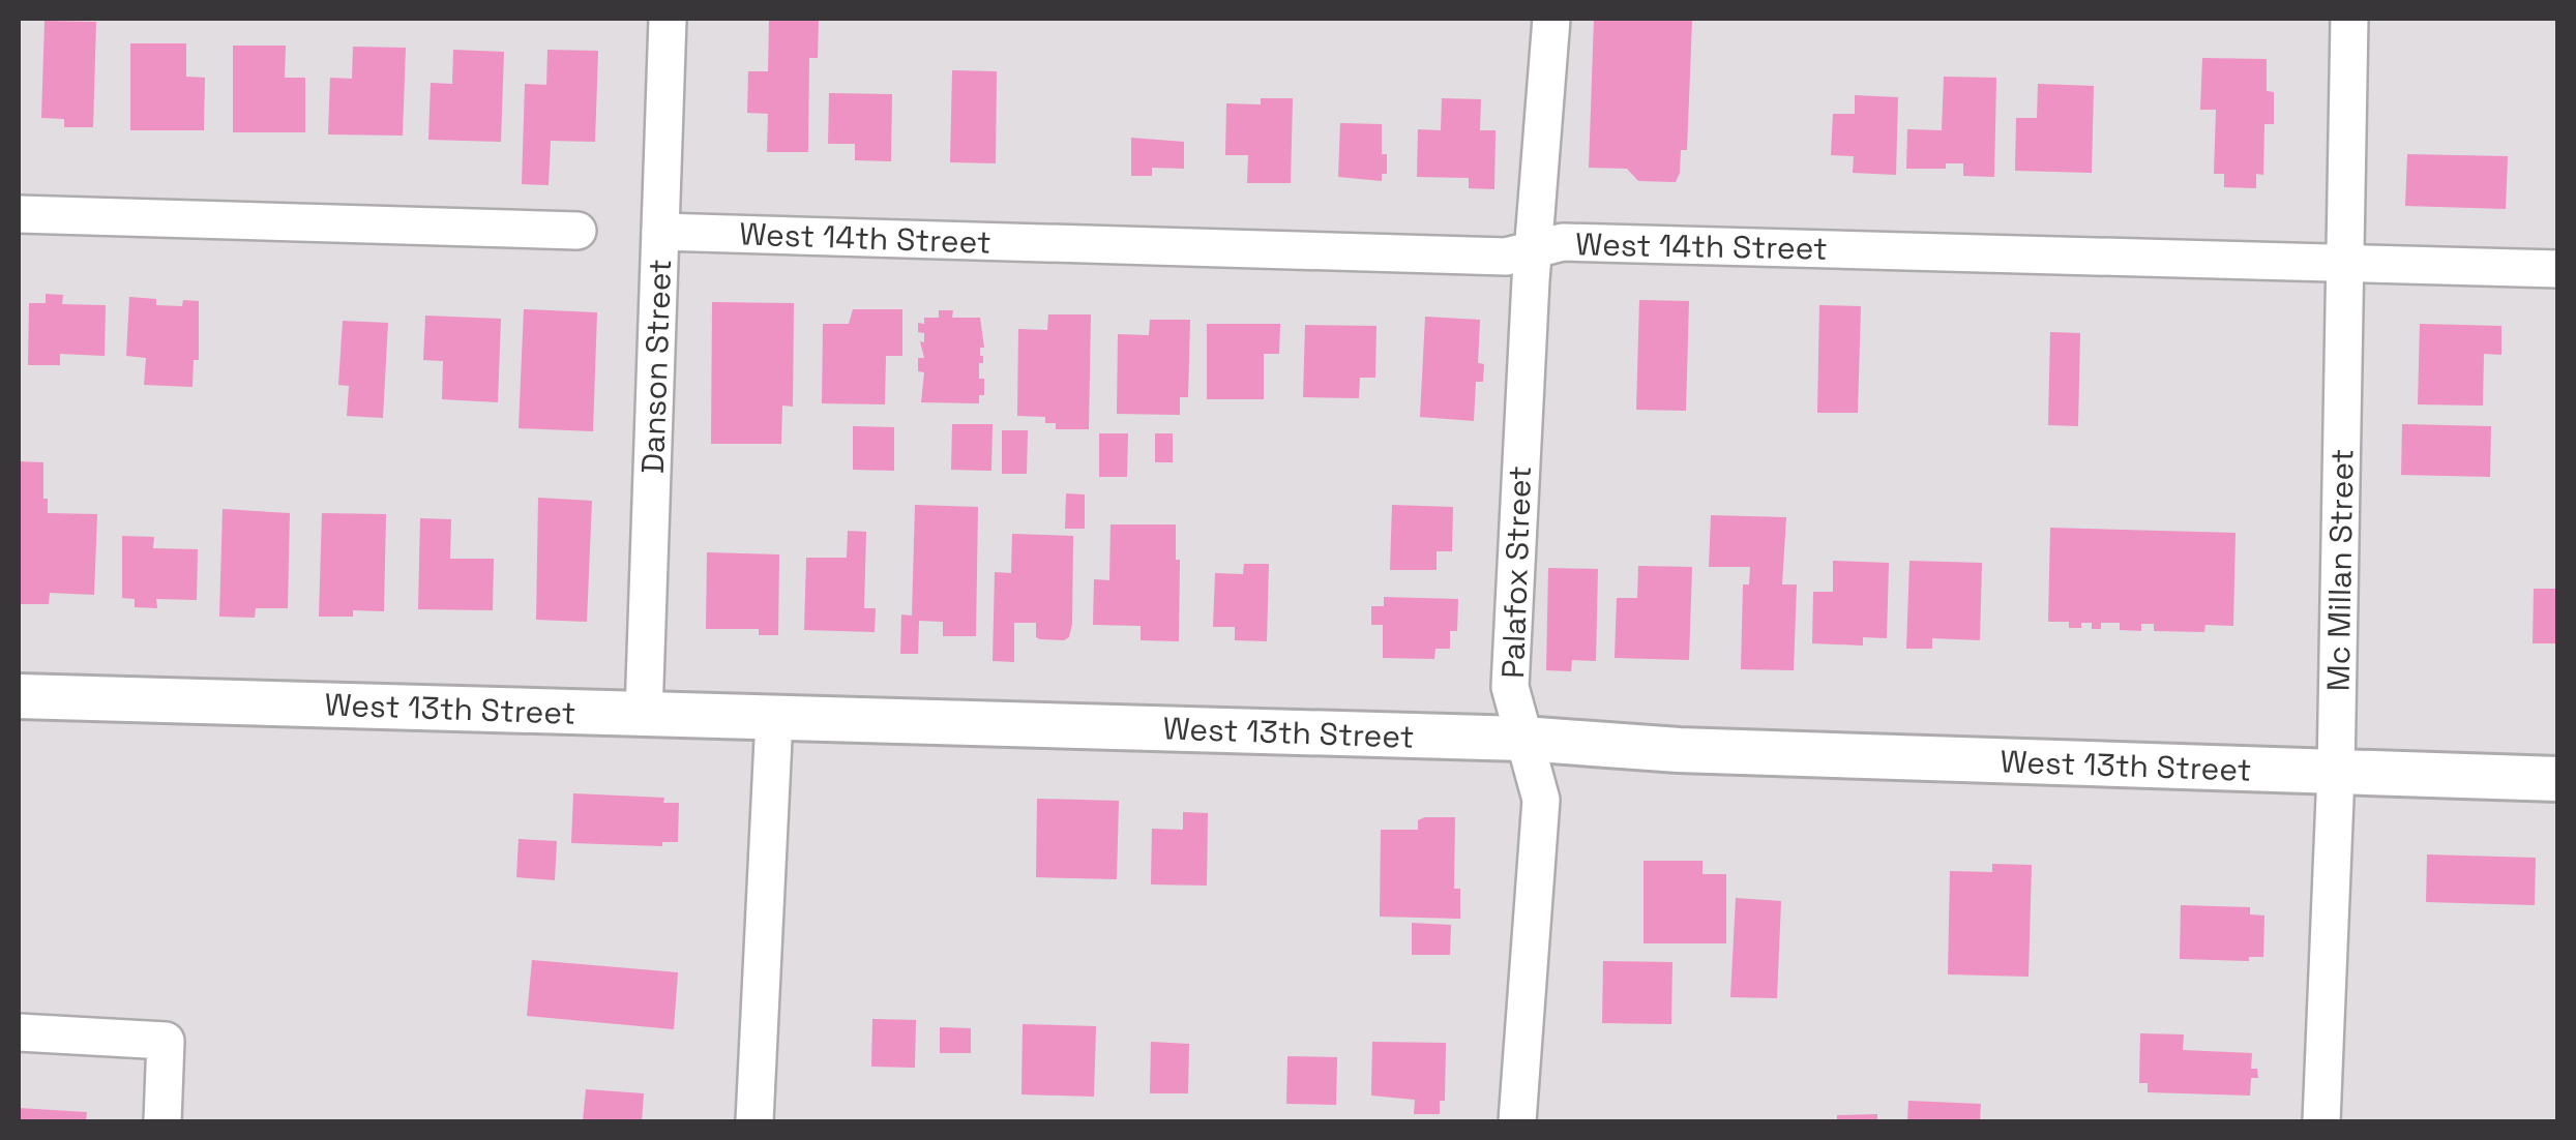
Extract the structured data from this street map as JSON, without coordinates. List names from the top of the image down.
{
  "streets": {
    "street": [
      "West 14th Street",
      "Danson Street",
      "Mc Millan Street",
      "Palafox Street",
      "West 13th Street"
    ]
  },
  "crossings": [
    ["West 14th Street", "Danson Street"],
    ["West 14th Street", "Mc Millan Street"],
    ["West 14th Street", "Palafox Street"],
    ["Danson Street", "West 13th Street"],
    ["Mc Millan Street", "West 13th Street"],
    ["Palafox Street", "West 13th Street"]
  ]
}
